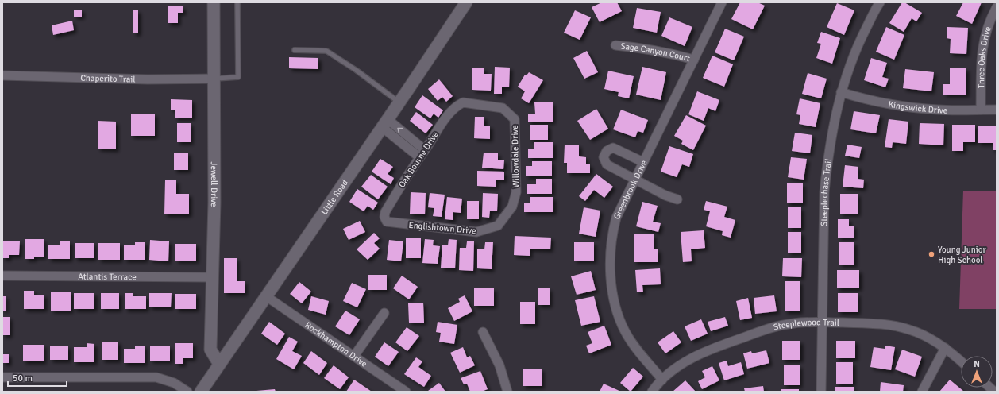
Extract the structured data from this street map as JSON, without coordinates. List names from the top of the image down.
{
  "streets": {
    "street": [
      "Sage Canyon Court",
      "Three Oaks Drive",
      "Chaperito Trail",
      "Kingswick Drive",
      "Willowdale Drive",
      "Oak Bourne Drive",
      "Jewell Drive",
      "Greenbrook Drive",
      "Steeplechase Trail",
      "Little Road",
      "Englishtown Drive",
      "Atlantis Terrace",
      "Steeplewood Trail",
      "Rockhampton Drive"
    ]
  },
  "crossings": [
    ["Sage Canyon Court", "Greenbrook Drive"],
    ["Three Oaks Drive", "Kingswick Drive"],
    ["Chaperito Trail", "Jewell Drive"],
    ["Kingswick Drive", "Steeplechase Trail"],
    ["Willowdale Drive", "Oak Bourne Drive"],
    ["Willowdale Drive", "Englishtown Drive"],
    ["Oak Bourne Drive", "Englishtown Drive"],
    ["Jewell Drive", "Little Road"],
    ["Jewell Drive", "Atlantis Terrace"],
    ["Greenbrook Drive", "Steeplewood Trail"],
    ["Steeplechase Trail", "Steeplewood Trail"],
    ["Little Road", "Rockhampton Drive"]
  ],
  "places": ["Young Junior High School"],
  "scale_bar": "50 m",
  "north": "top"
}
